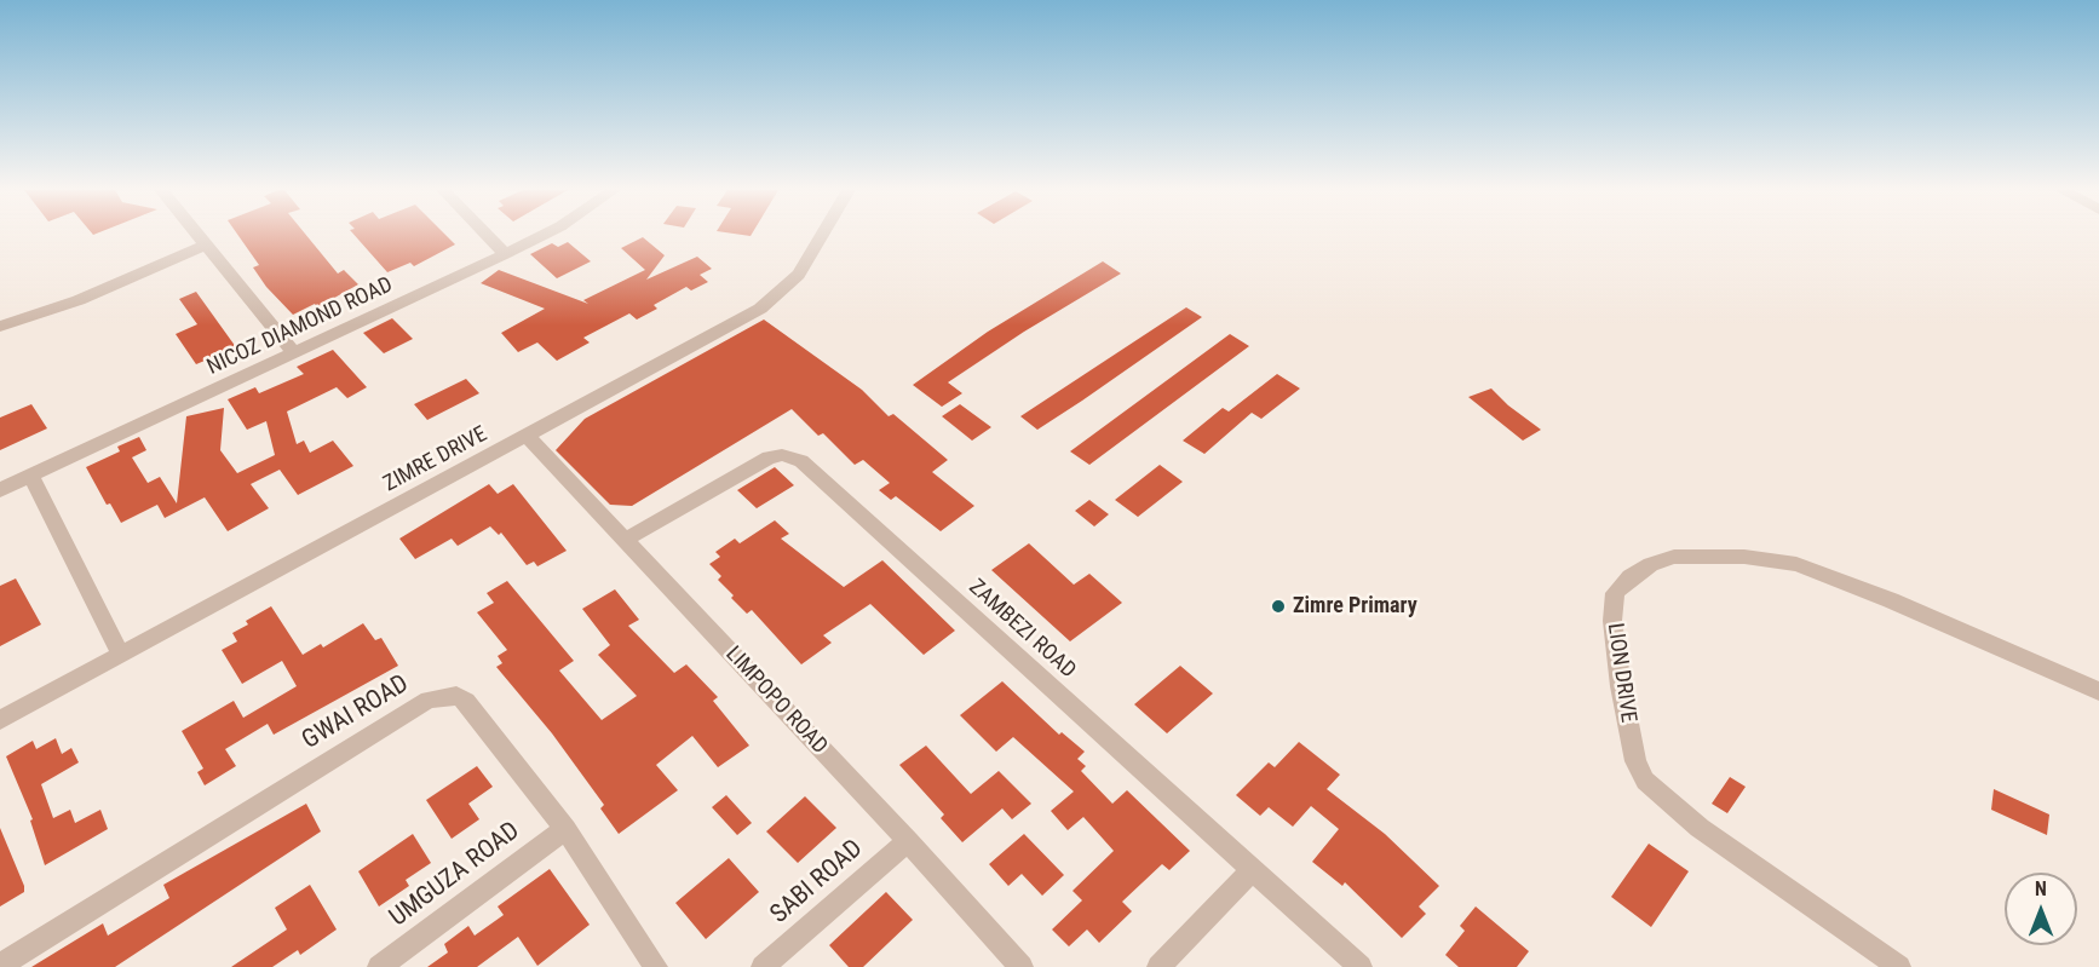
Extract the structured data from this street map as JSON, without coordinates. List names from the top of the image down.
{
  "streets": {
    "street": [
      "NICOZ DIAMOND ROAD",
      "ZIMRE DRIVE",
      "ZAMBEZI ROAD",
      "LION DRIVE",
      "LIMPOPO ROAD",
      "GWAI ROAD",
      "UMGUZA ROAD",
      "SABI ROAD"
    ]
  },
  "crossings": [
    ["ZIMRE DRIVE", "LIMPOPO ROAD"],
    ["ZAMBEZI ROAD", "LIMPOPO ROAD"],
    ["LIMPOPO ROAD", "SABI ROAD"],
    ["GWAI ROAD", "UMGUZA ROAD"]
  ],
  "places": ["Zimre Primary"],
  "north": "top"
}
